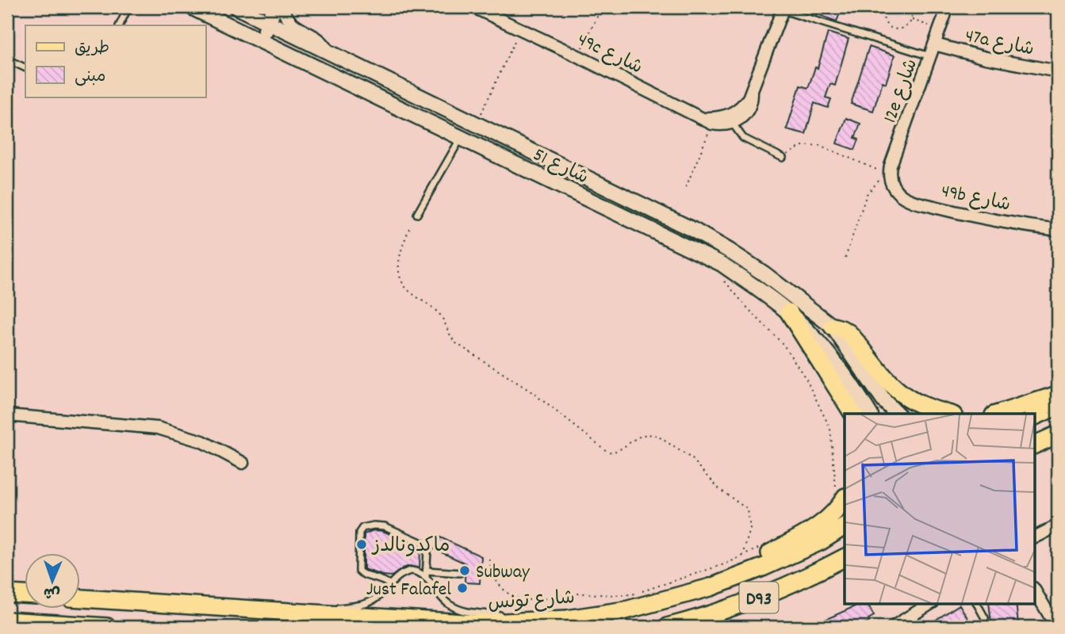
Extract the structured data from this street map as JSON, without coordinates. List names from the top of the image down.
{
  "streets": {
    "main road": ["D93", "شارع تونس"],
    "street": [
      "47a شارع",
      "49c شارع",
      "12e شارع",
      "شارع 51",
      "49b شارع"
    ]
  },
  "crossings": [
    ["47a شارع", "12e شارع"],
    ["12e شارع", "49b شارع"]
  ],
  "places": ["ماكدونالدز", "Subway", "Just Falafel"],
  "legend": ["طريق", "مبنى"],
  "north": "bottom"
}
